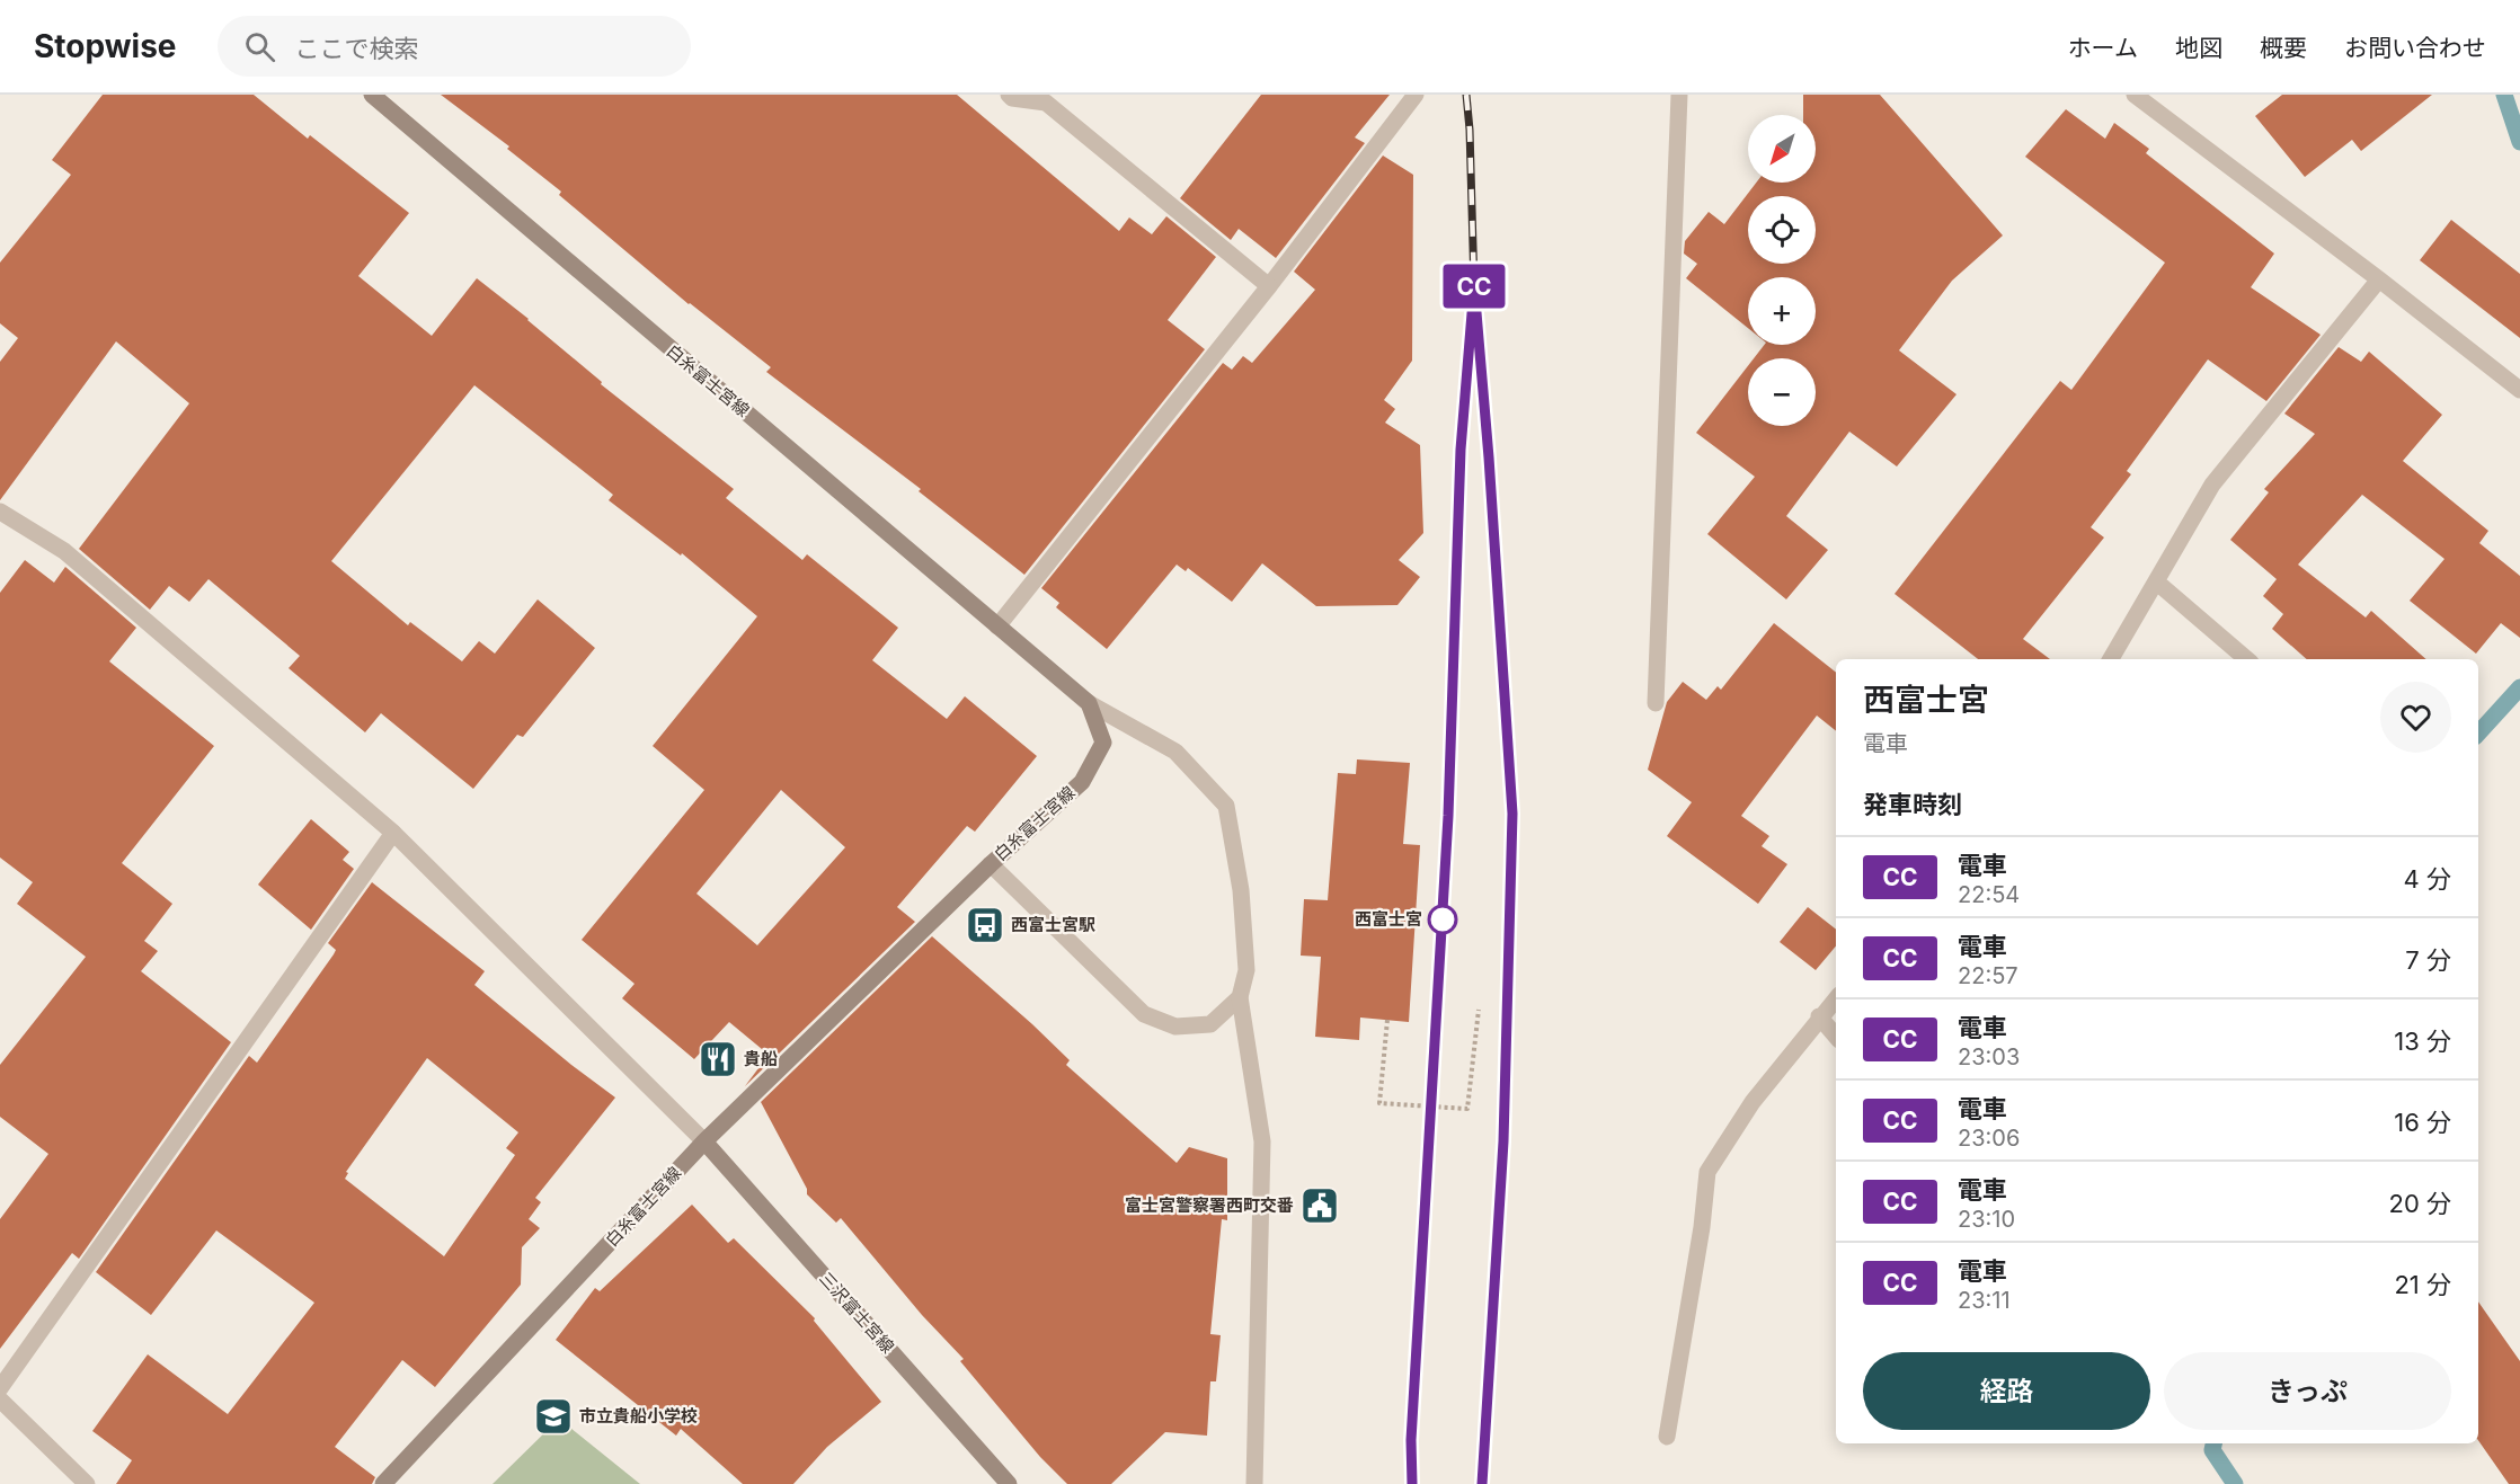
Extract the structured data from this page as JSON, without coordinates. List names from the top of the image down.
{
  "streets": {
    "main road": ["白糸富士宮線", "三沢富士宮線"]
  },
  "crossings": [
    ["白糸富士宮線", "三沢富士宮線"]
  ],
  "places": {
    "other": ["西富士宮"],
    "bus stop": ["西富士宮駅"],
    "restaurant": ["貴船"],
    "public building": ["富士宮警察署西町交番"],
    "school or university": ["市立貴船小学校"]
  },
  "north": "bottom left",
  "page": {
    "header": "Stopwise",
    "search": "ここで検索",
    "nav": [
      "ホーム",
      "地図",
      "概要",
      "お問い合わせ"
    ],
    "on_map": "CC",
    "map_buttons": ["+", "−"],
    "heading": [
      ["西富士宮", "電車"],
      "発車時刻"
    ],
    "list": [
      {
        "mark": "CC",
        "name": "電車",
        "note": "22:54",
        "value": "4 分"
      },
      {
        "mark": "CC",
        "name": "電車",
        "note": "22:57",
        "value": "7 分"
      },
      {
        "mark": "CC",
        "name": "電車",
        "note": "23:03",
        "value": "13 分"
      },
      {
        "mark": "CC",
        "name": "電車",
        "note": "23:06",
        "value": "16 分"
      },
      {
        "mark": "CC",
        "name": "電車",
        "note": "23:10",
        "value": "20 分"
      },
      {
        "mark": "CC",
        "name": "電車",
        "note": "23:11",
        "value": "21 分"
      }
    ],
    "buttons": ["経路", "きっぷ"]
  }
}
